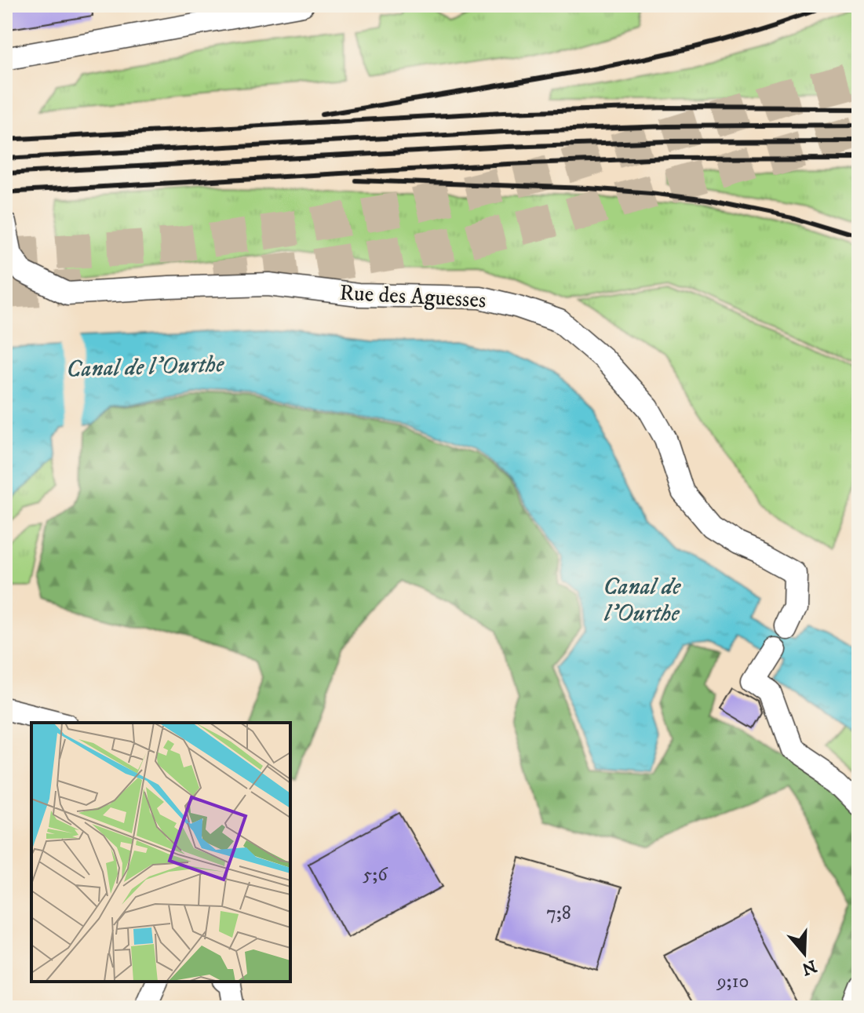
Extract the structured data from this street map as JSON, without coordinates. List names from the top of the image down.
{
  "streets": {
    "street": ["Rue des Aguesses"]
  },
  "water": ["Canal de l'Ourthe"],
  "house_numbers": ["5;6", "7;8", "9;10"],
  "north": "bottom"
}
